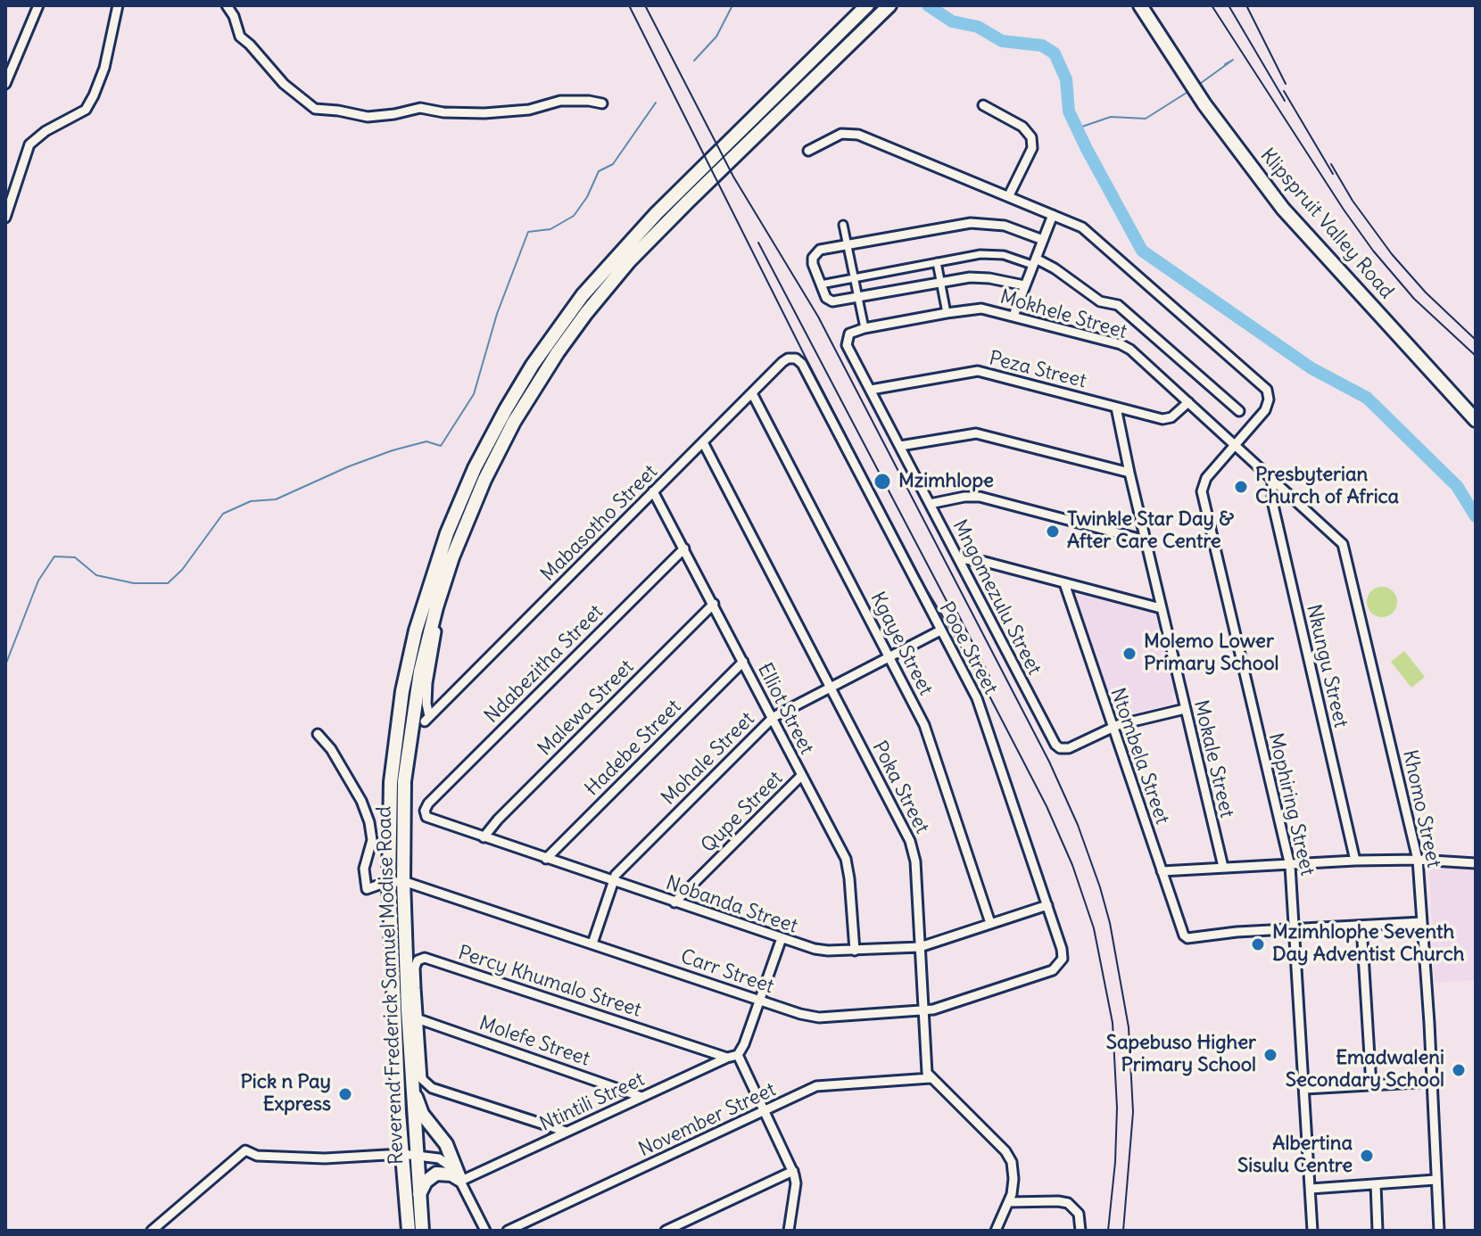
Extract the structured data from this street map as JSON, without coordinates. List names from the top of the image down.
{
  "streets": {
    "main road": ["Klipspruit Valley Road", "Reverend Frederick Samuel Modise Road"],
    "street": [
      "Mokhele Street",
      "Peza Street",
      "Mabasotho Street",
      "Mngomezulu Street",
      "Kgaye Street",
      "Pooe Street",
      "Ndabezitha Street",
      "Nkungu Street",
      "Malewa Street",
      "Elliot Street",
      "Hadebe Street",
      "Ntombela Street",
      "Mohale Street",
      "Mokale Street",
      "Poka Street",
      "Mophiring Street",
      "Khomo Street",
      "Qupe Street",
      "Nobanda Street",
      "Carr Street",
      "Percy Khumalo Street",
      "Molefe Street",
      "Ntintili Street",
      "November Street"
    ]
  },
  "crossings": [
    ["Mokhele Street", "Peza Street"],
    ["Mokhele Street", "Mngomezulu Street"],
    ["Mokhele Street", "Mophiring Street"],
    ["Mokhele Street", "Khomo Street"],
    ["Peza Street", "Mngomezulu Street"],
    ["Peza Street", "Mokale Street"],
    ["Mabasotho Street", "Kgaye Street"],
    ["Mabasotho Street", "Pooe Street"],
    ["Mabasotho Street", "Elliot Street"],
    ["Mabasotho Street", "Poka Street"],
    ["Mabasotho Street", "Reverend Frederick Samuel Modise Road"],
    ["Mngomezulu Street", "Ntombela Street"],
    ["Kgaye Street", "Mohale Street"],
    ["Kgaye Street", "Nobanda Street"],
    ["Pooe Street", "Mohale Street"],
    ["Pooe Street", "Nobanda Street"],
    ["Pooe Street", "Carr Street"],
    ["Ndabezitha Street", "Elliot Street"],
    ["Ndabezitha Street", "Nobanda Street"],
    ["Nkungu Street", "Khomo Street"],
    ["Malewa Street", "Elliot Street"],
    ["Malewa Street", "Nobanda Street"],
    ["Elliot Street", "Hadebe Street"],
    ["Elliot Street", "Mohale Street"],
    ["Elliot Street", "Qupe Street"],
    ["Elliot Street", "Nobanda Street"],
    ["Hadebe Street", "Nobanda Street"],
    ["Ntombela Street", "Mophiring Street"],
    ["Mohale Street", "Poka Street"],
    ["Mohale Street", "Nobanda Street"],
    ["Mohale Street", "Carr Street"],
    ["Poka Street", "Nobanda Street"],
    ["Poka Street", "Carr Street"],
    ["Poka Street", "November Street"],
    ["Mophiring Street", "Khomo Street"],
    ["Qupe Street", "Nobanda Street"],
    ["Carr Street", "Reverend Frederick Samuel Modise Road"],
    ["Percy Khumalo Street", "Molefe Street"],
    ["Percy Khumalo Street", "Ntintili Street"],
    ["Molefe Street", "Ntintili Street"]
  ],
  "places": [
    "Mzimhlope",
    "Presbyterian Church of Africa",
    "Twinkle Star Day & After Care Centre",
    "Molemo Lower Primary School",
    "Mzimhlophe Seventh Day Adventist Church",
    "Sapebuso Higher Primary School",
    "Emadwaleni Secondary School",
    "Pick n Pay Express",
    "Albertina Sisulu Centre"
  ]
}
